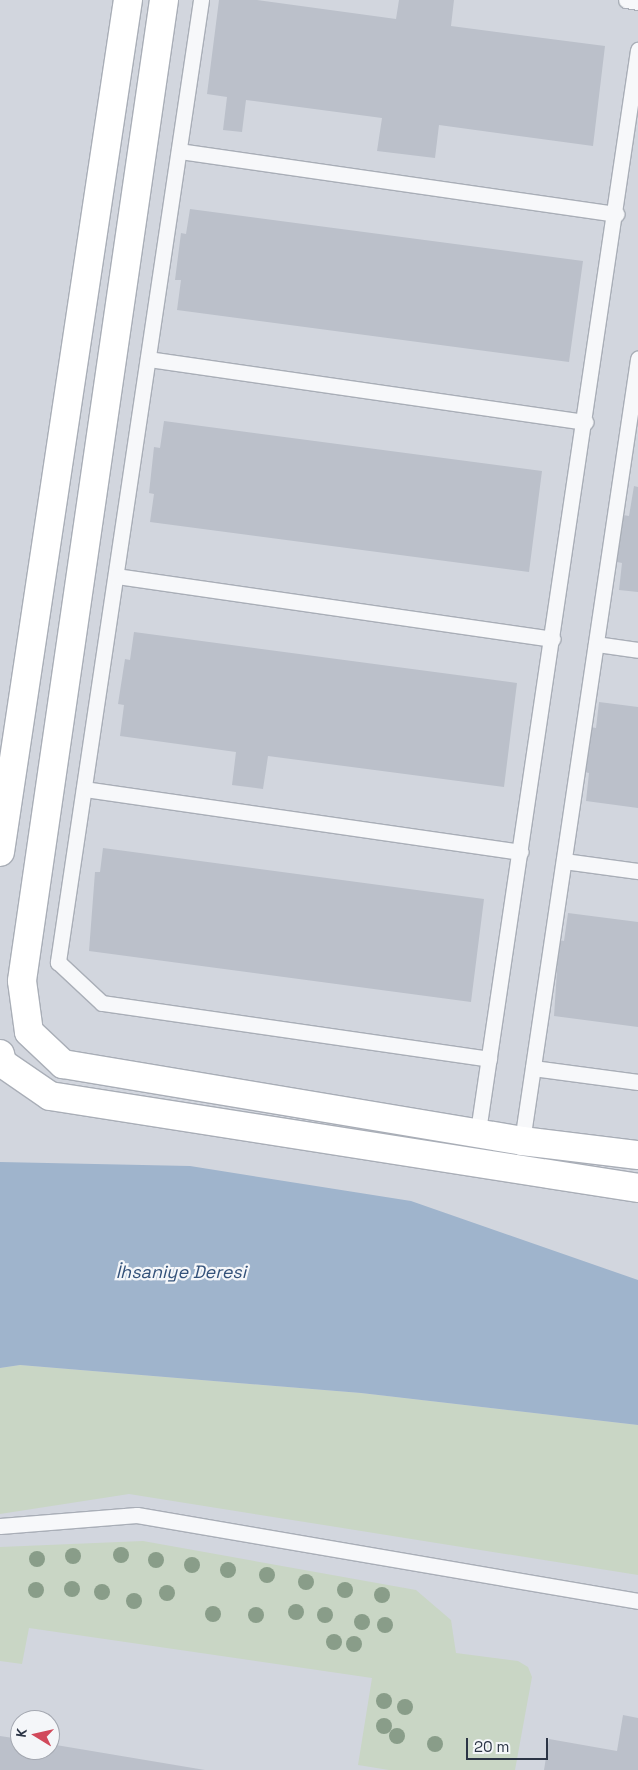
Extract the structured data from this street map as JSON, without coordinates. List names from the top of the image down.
{
  "water": ["İhsaniye Deresi"],
  "scale_bar": "20 m",
  "north": "left"
}
